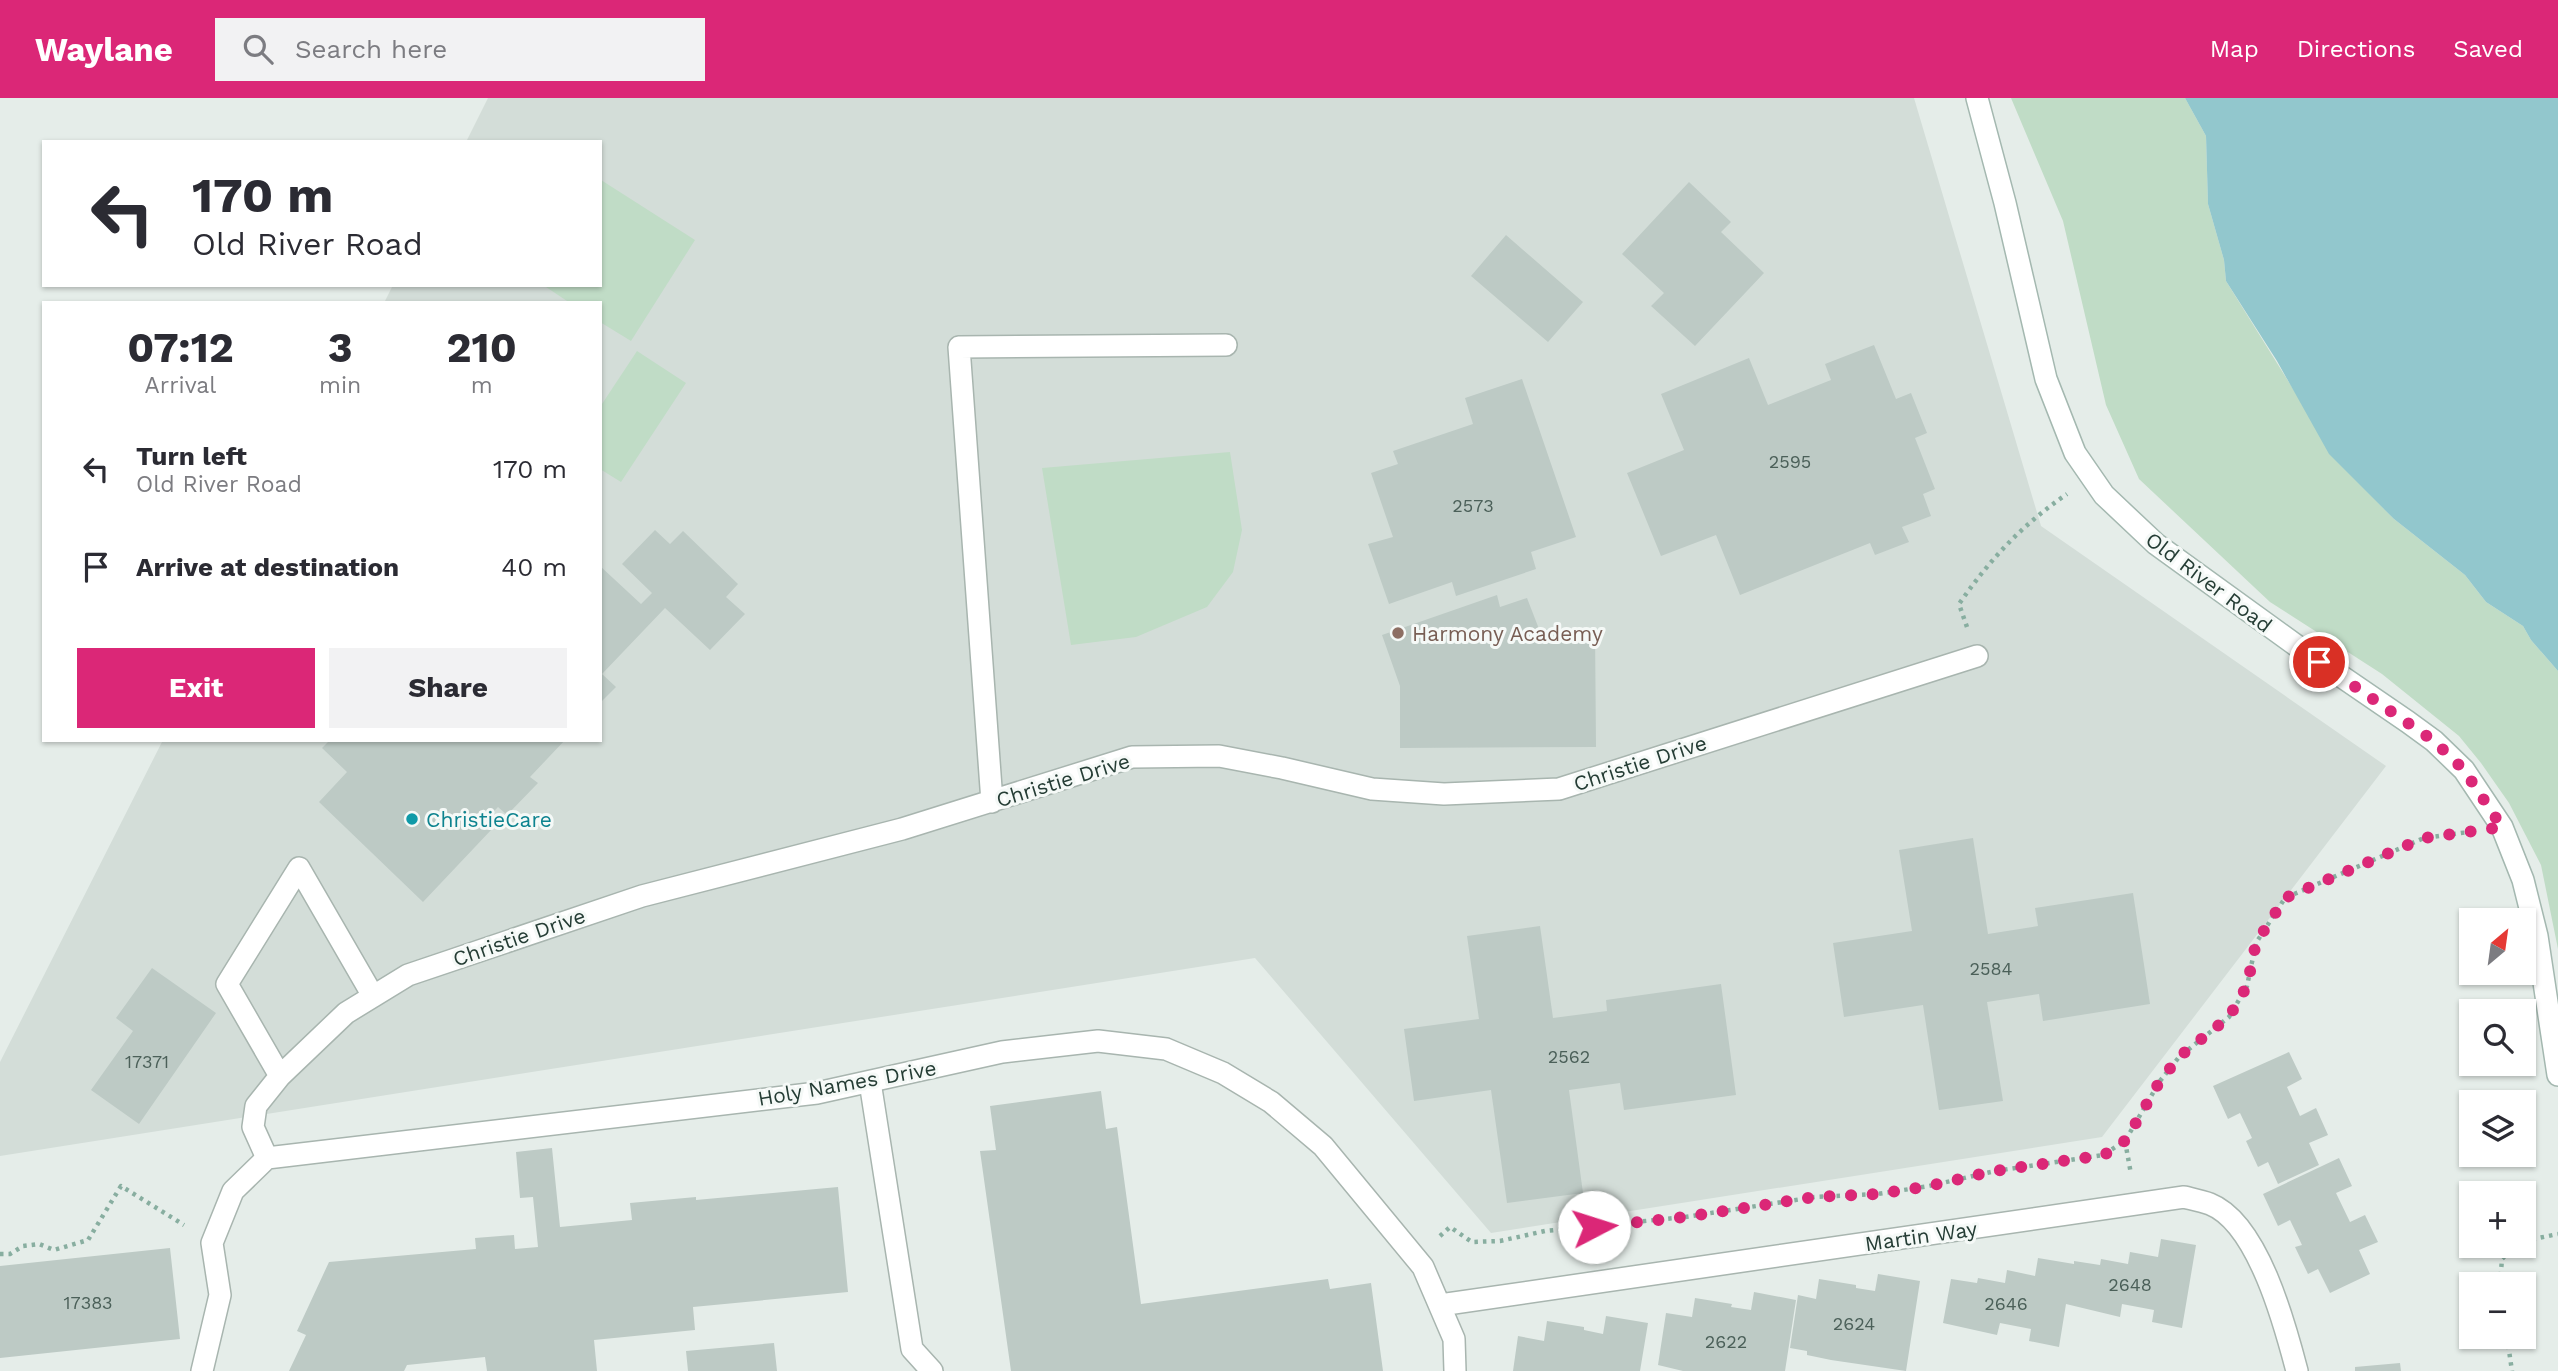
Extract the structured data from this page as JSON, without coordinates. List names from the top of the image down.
{
  "streets": {
    "street": [
      "Old River Road",
      "Christie Drive",
      "Holy Names Drive",
      "Martin Way"
    ]
  },
  "crossings": [
    ["Christie Drive", "Holy Names Drive"],
    ["Holy Names Drive", "Martin Way"]
  ],
  "places": ["Harmony Academy", "ChristieCare"],
  "house_numbers": [
    "2595",
    "2573",
    "2584",
    "2562",
    "17371",
    "2648",
    "17383",
    "2646",
    "2624",
    "2622"
  ],
  "north": "top right",
  "page": {
    "header": "Waylane",
    "search": "Search here",
    "nav": ["Map", "Directions", "Saved"],
    "turn": ["170 m", "Old River Road"],
    "eta": [
      "07:12",
      "Arrival",
      "3",
      "min",
      "210",
      "m"
    ],
    "list": [
      {
        "name": "Turn left",
        "note": "Old River Road",
        "value": "170 m"
      },
      {
        "name": "Arrive at destination",
        "value": "40 m"
      }
    ],
    "buttons": ["Exit", "Share"],
    "map_buttons": ["+", "−"]
  }
}
